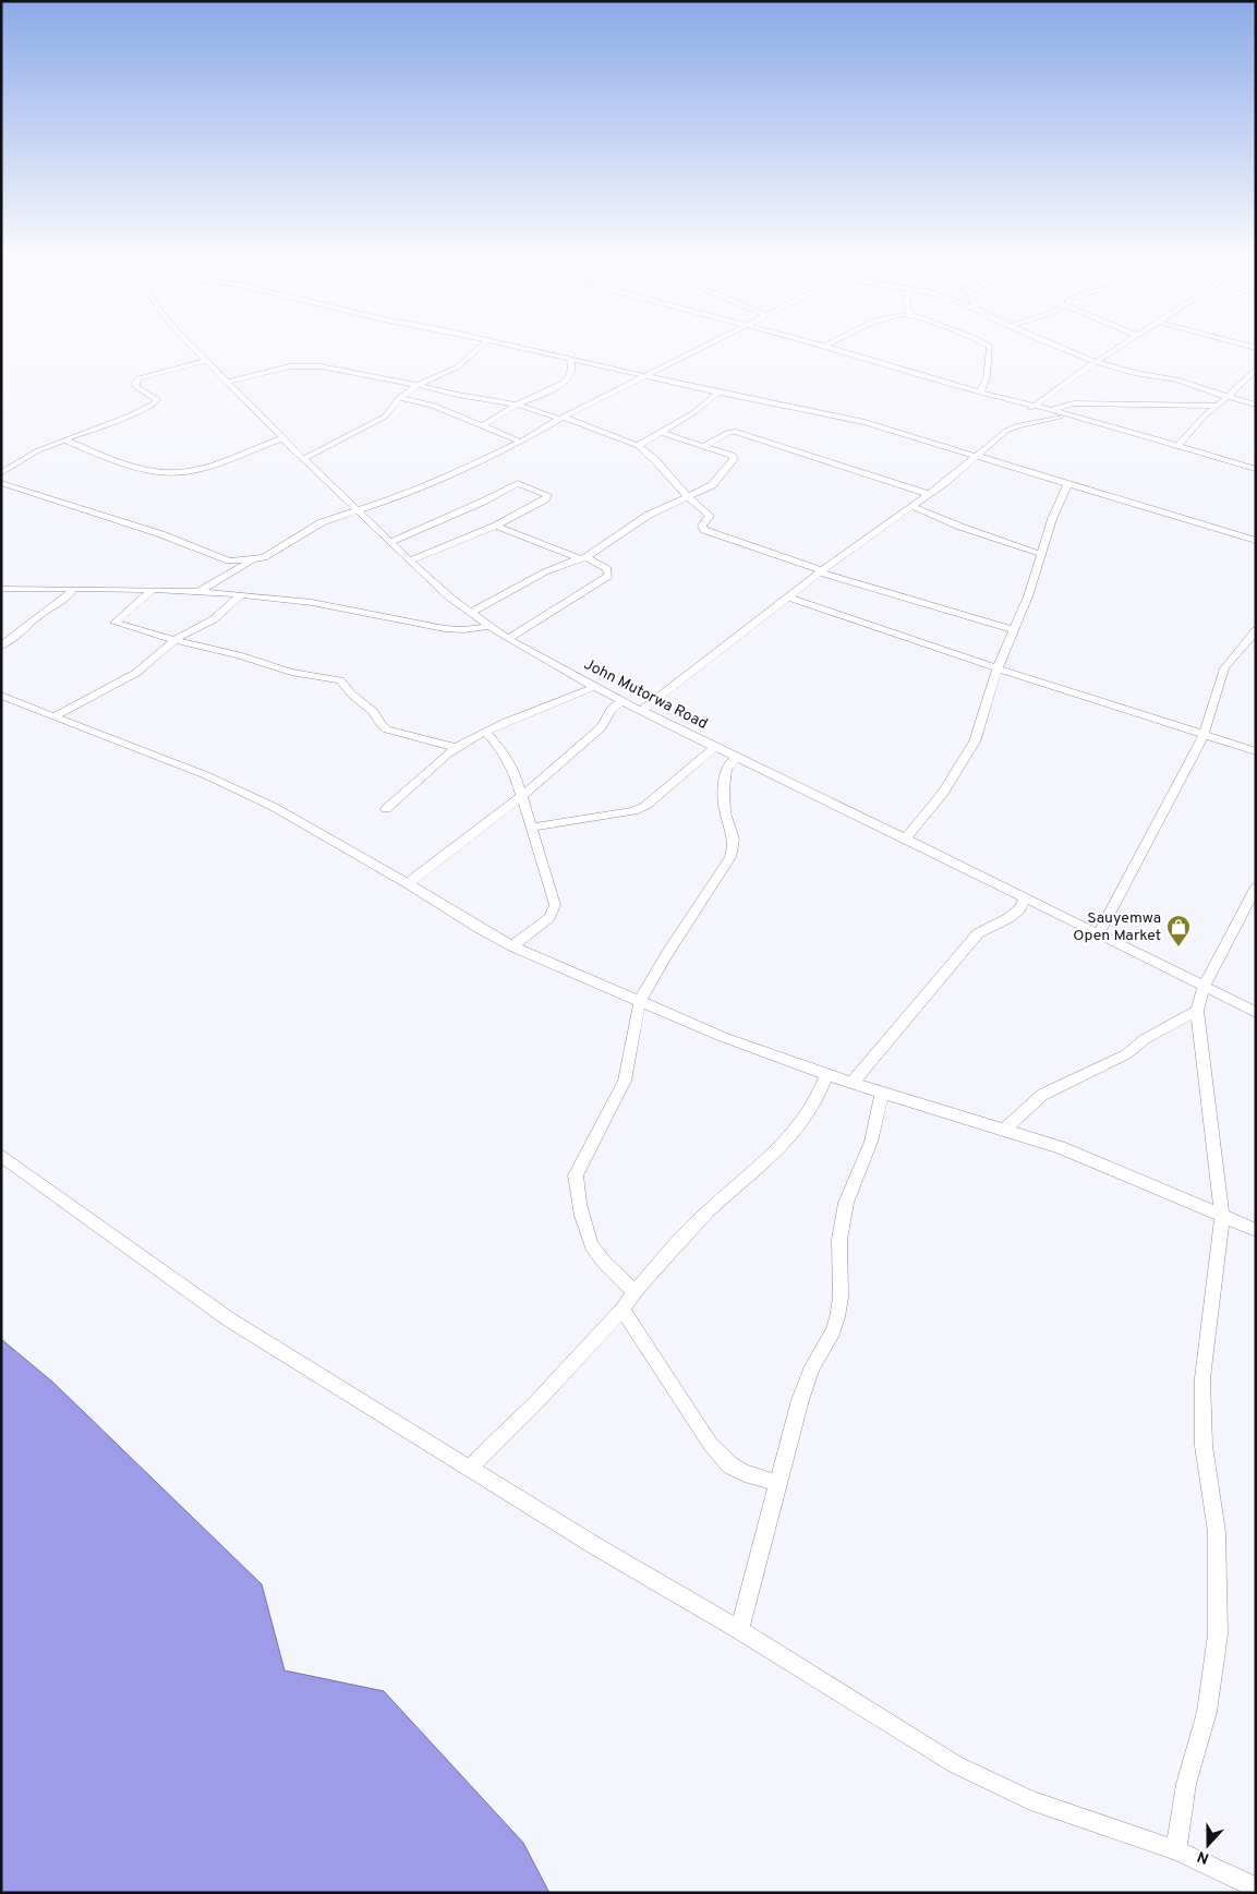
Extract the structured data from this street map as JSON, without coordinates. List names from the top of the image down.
{
  "streets": {
    "street": ["John Mutorwa Road"]
  },
  "places": {
    "shop": ["Sauyemwa Open Market"]
  },
  "north": "bottom"
}
